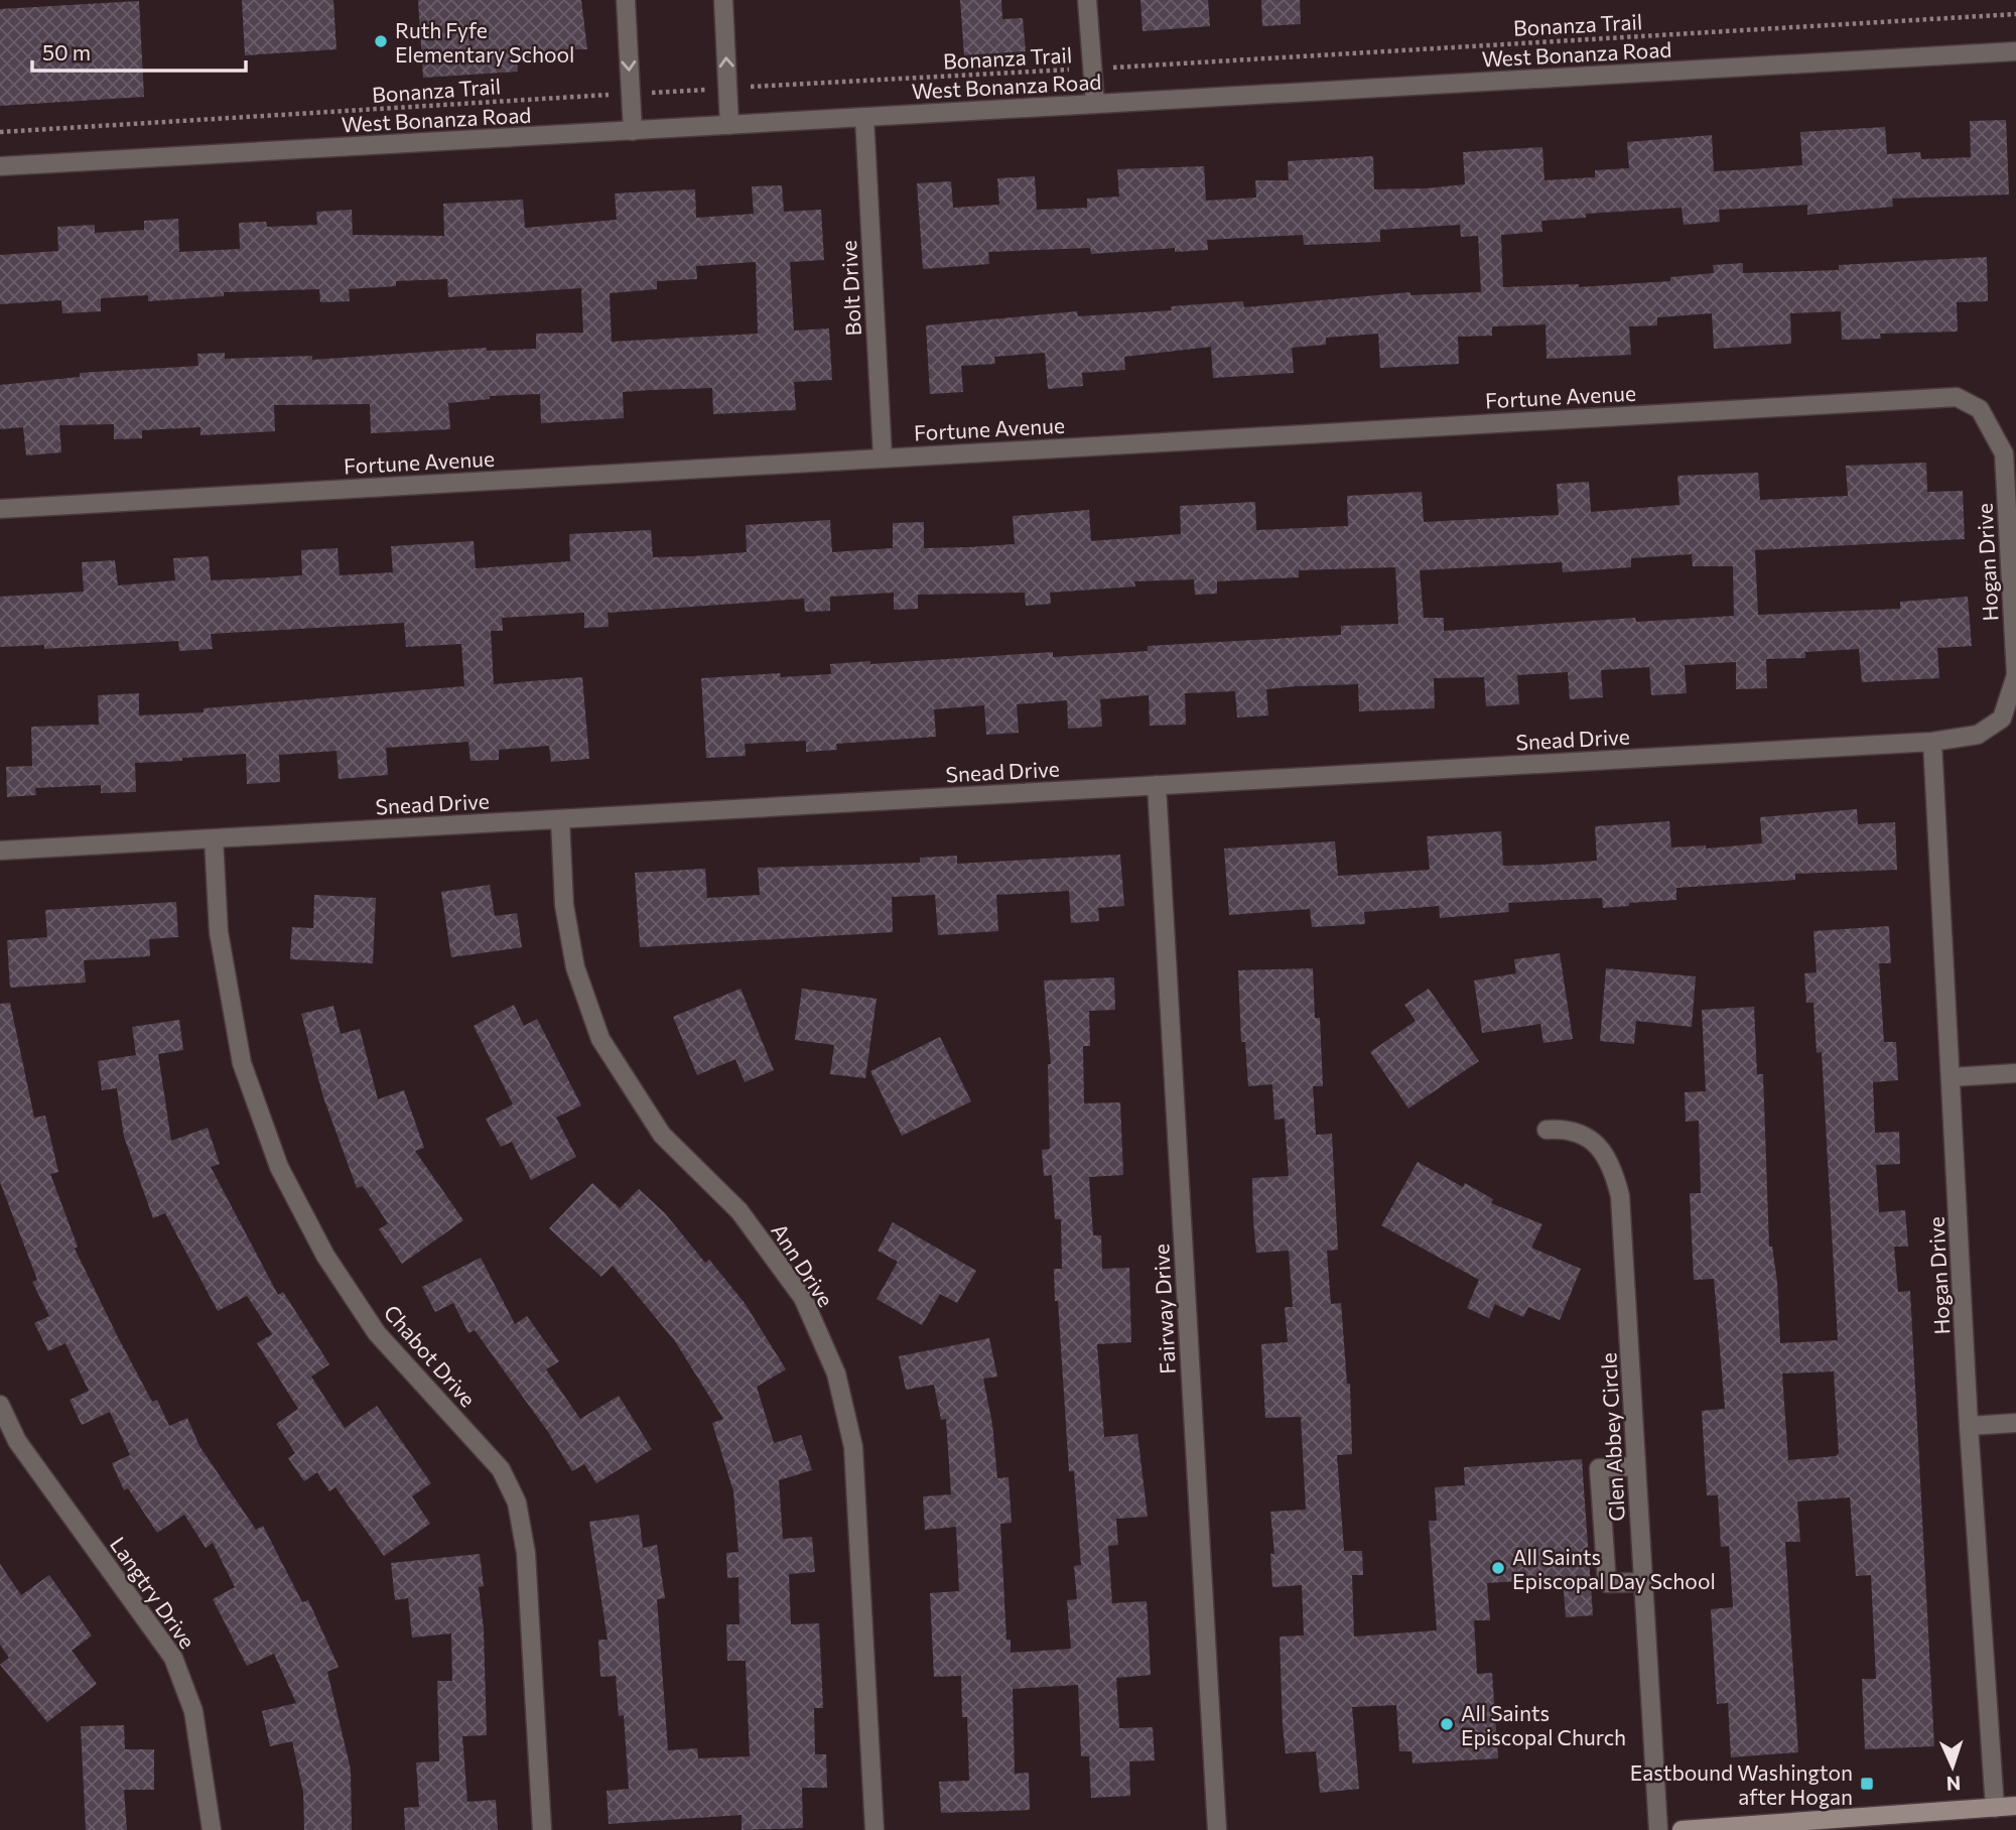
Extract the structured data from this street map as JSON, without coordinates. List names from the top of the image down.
{
  "streets": {
    "street": [
      "West Bonanza Road",
      "Bolt Drive",
      "Fortune Avenue",
      "Hogan Drive",
      "Snead Drive",
      "Ann Drive",
      "Fairway Drive",
      "Chabot Drive",
      "Glen Abbey Circle",
      "Langtry Drive"
    ],
    "path": ["Bonanza Trail"]
  },
  "crossings": [
    ["West Bonanza Road", "Bolt Drive"],
    ["Bolt Drive", "Fortune Avenue"],
    ["Fortune Avenue", "Hogan Drive"],
    ["Hogan Drive", "Snead Drive"],
    ["Snead Drive", "Ann Drive"],
    ["Snead Drive", "Fairway Drive"],
    ["Snead Drive", "Chabot Drive"]
  ],
  "places": {
    "other": ["Ruth Fyfe Elementary School", "All Saints Episcopal Day School", "All Saints Episcopal Church"],
    "transit": ["Eastbound Washington after Hogan"]
  },
  "scale_bar": "50 m",
  "north": "bottom"
}
